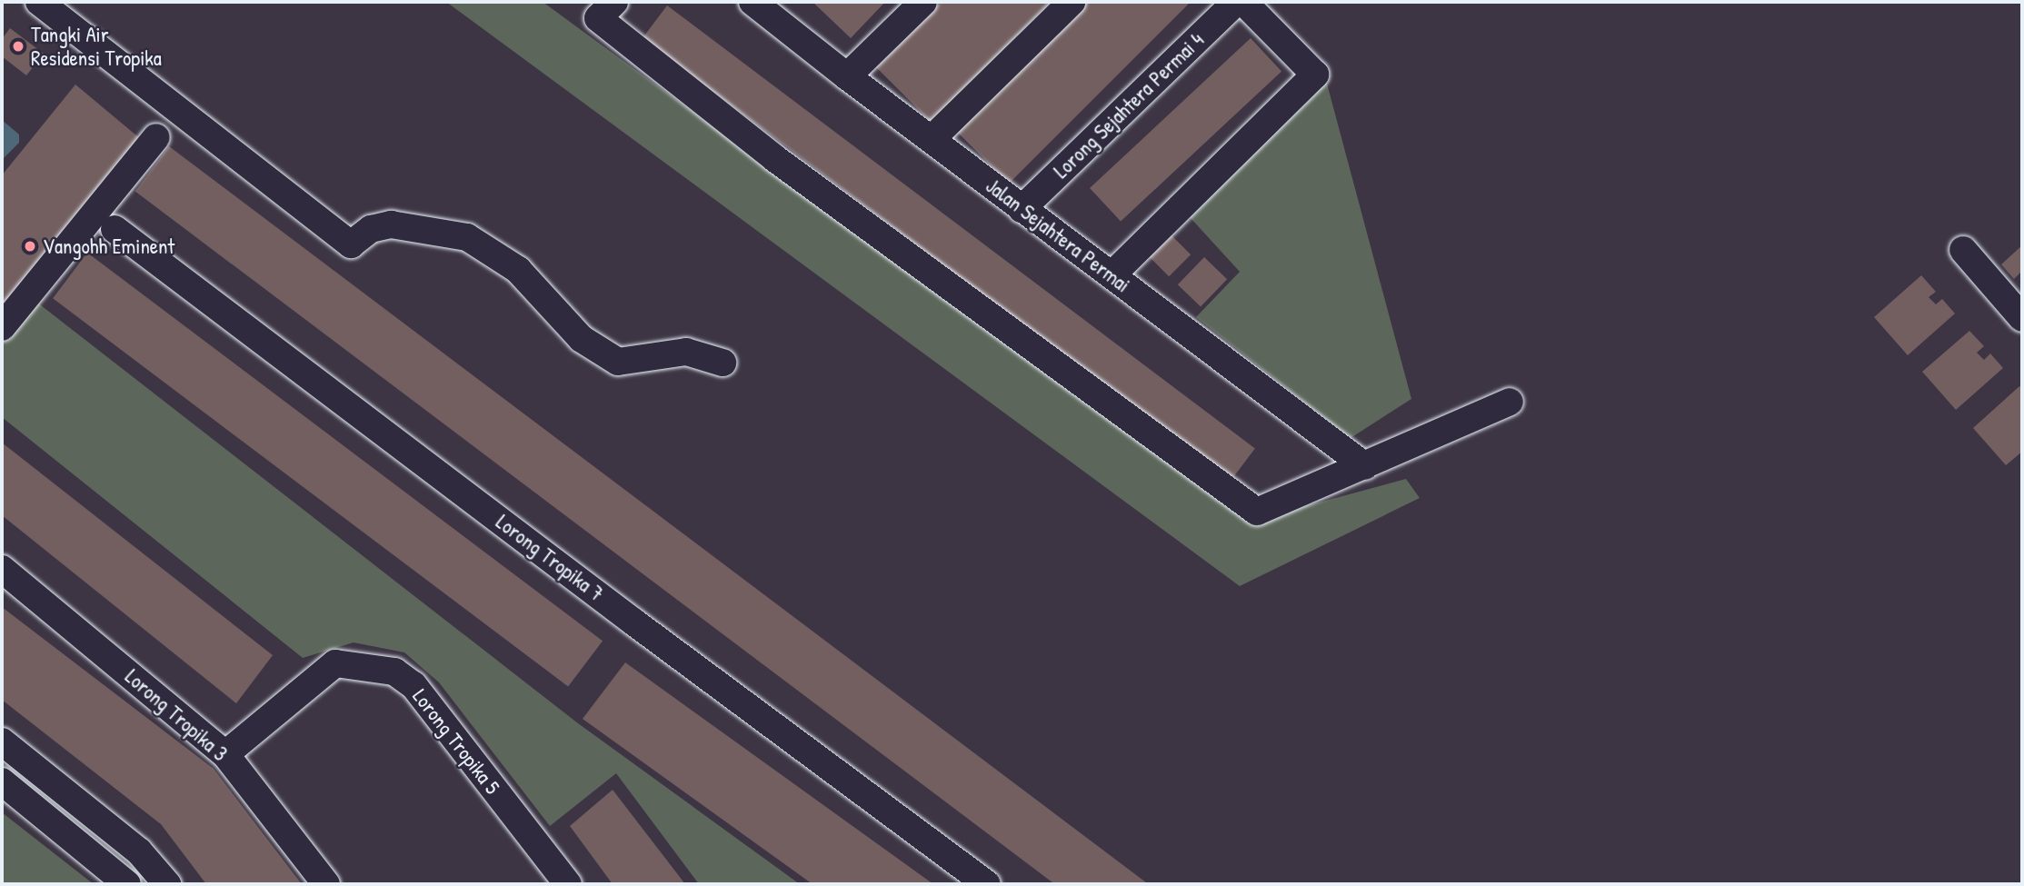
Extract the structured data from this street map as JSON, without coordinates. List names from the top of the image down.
{
  "streets": {
    "street": [
      "Lorong Sejahtera Permai 4",
      "Jalan Sejahtera Permai",
      "Lorong Tropika 7",
      "Lorong Tropika 3",
      "Lorong Tropika 5"
    ]
  },
  "crossings": [
    ["Lorong Sejahtera Permai 4", "Jalan Sejahtera Permai"],
    ["Lorong Tropika 3", "Lorong Tropika 5"]
  ],
  "places": ["Tangki Air Residensi Tropika", "Vangohh Eminent"]
}
